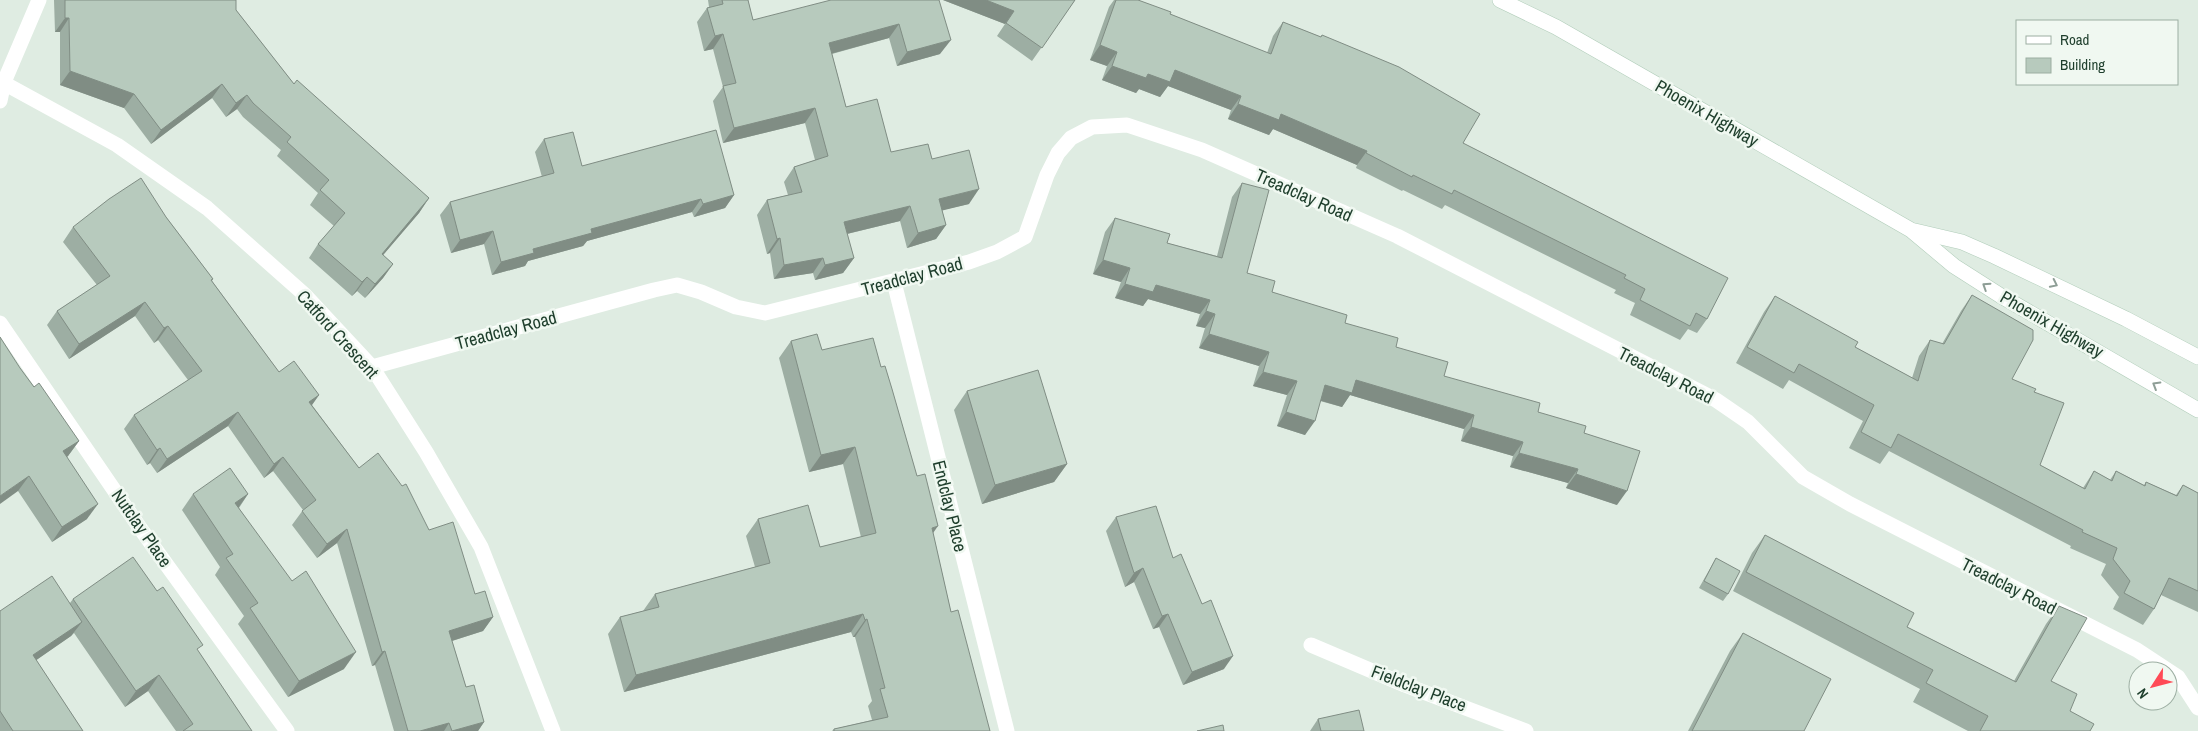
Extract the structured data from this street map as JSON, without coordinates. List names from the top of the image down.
{
  "streets": {
    "street": [
      "Phoenix Highway",
      "Treadclay Road",
      "Catford Crescent",
      "Endclay Place",
      "Nutclay Place",
      "Fieldclay Place"
    ]
  },
  "crossings": [
    ["Treadclay Road", "Catford Crescent"],
    ["Treadclay Road", "Endclay Place"]
  ],
  "legend": ["Road", "Building"],
  "north": "bottom left"
}
